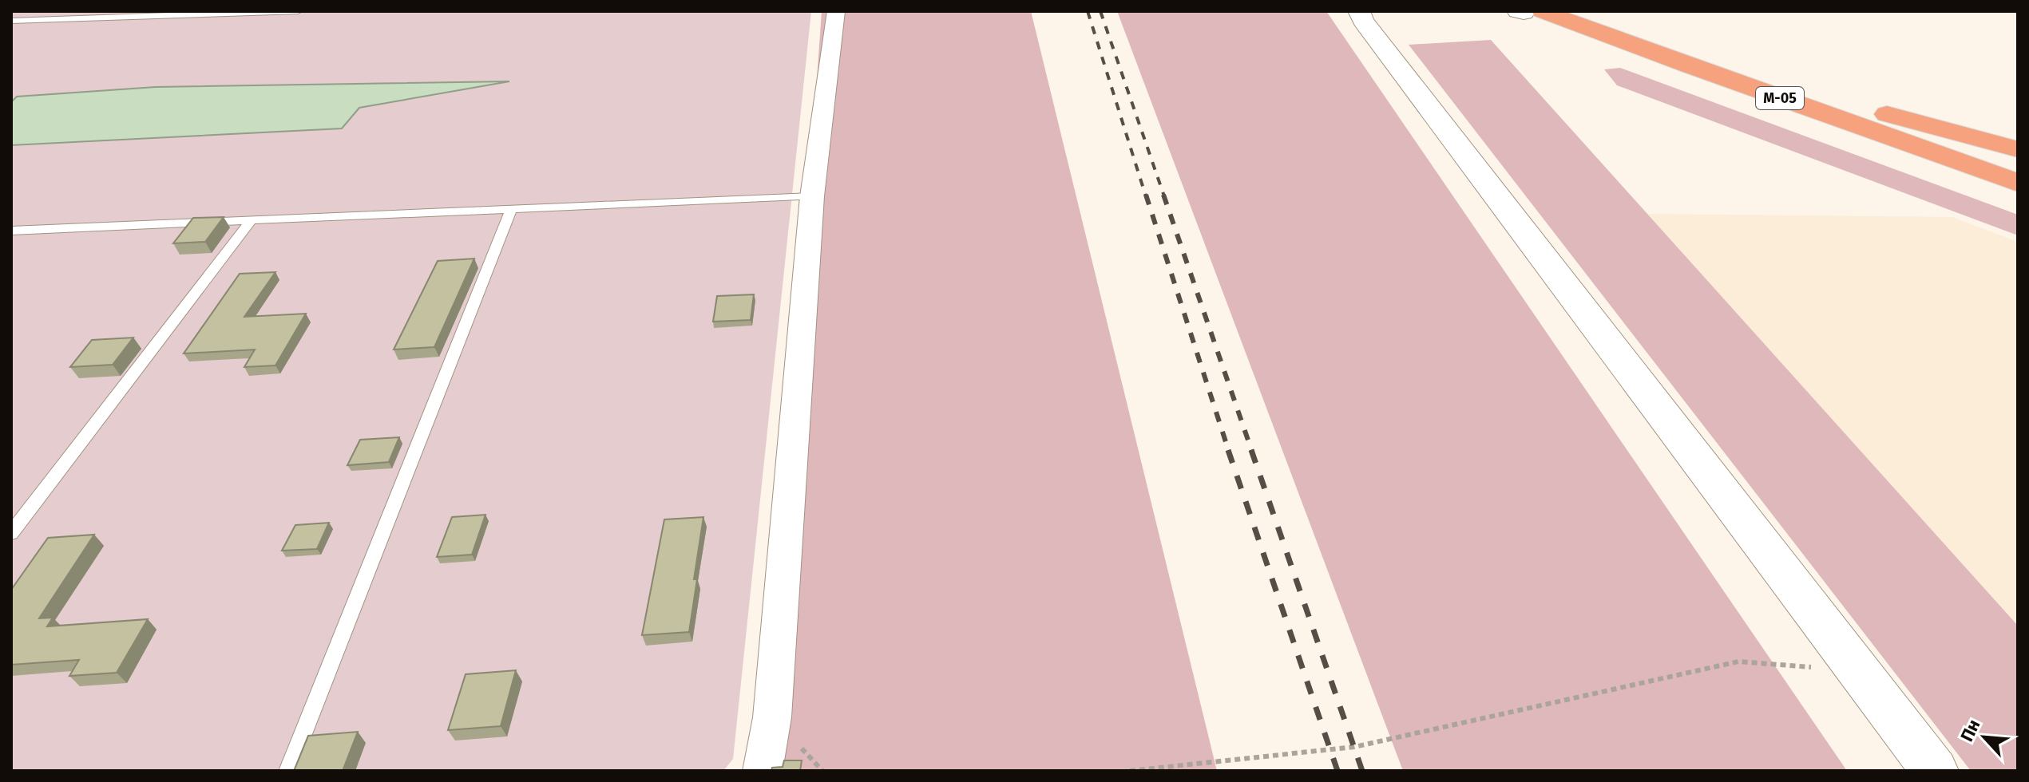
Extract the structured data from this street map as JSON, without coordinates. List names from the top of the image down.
{
  "streets": {
    "highway": ["М-05"]
  },
  "north": "top left"
}
